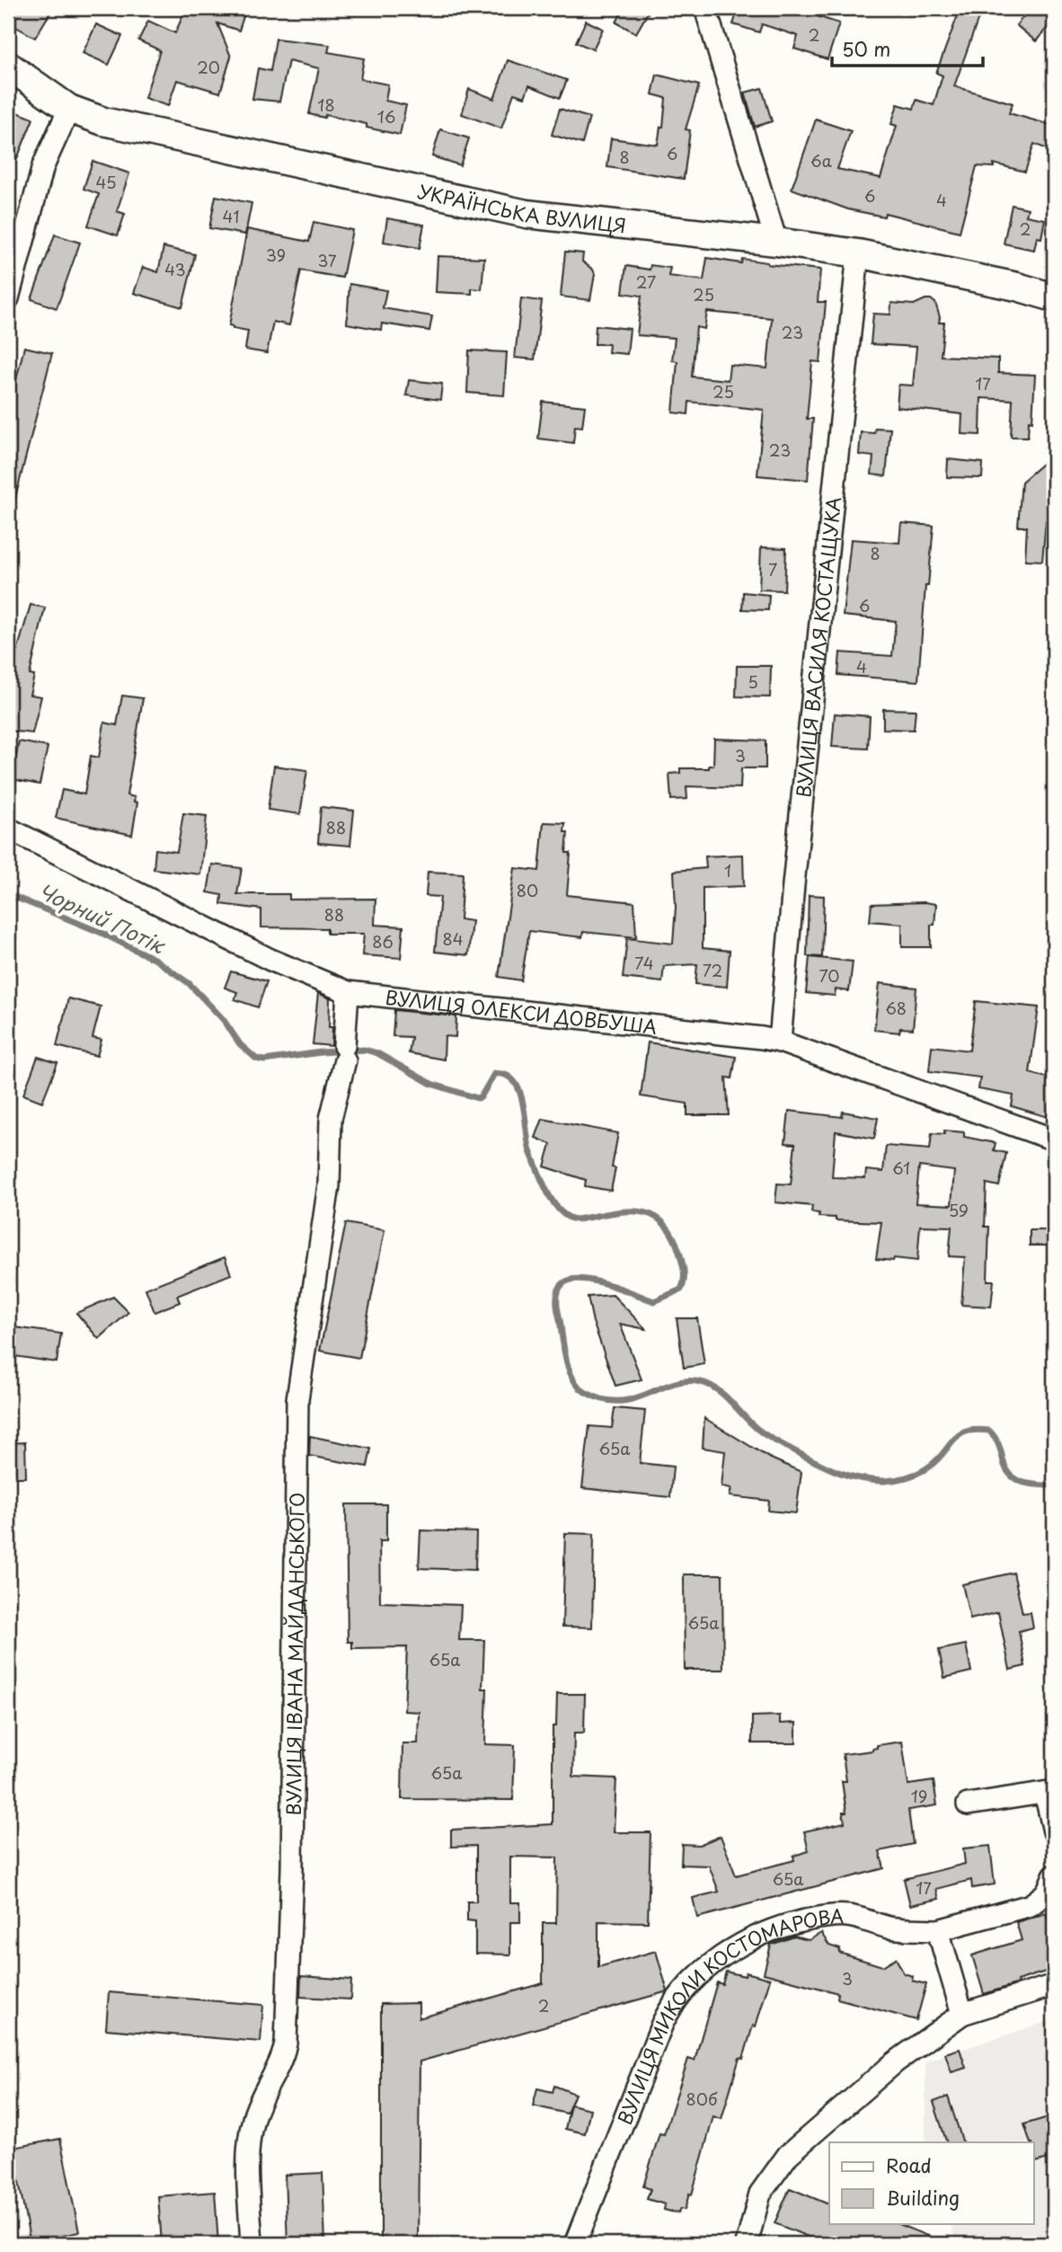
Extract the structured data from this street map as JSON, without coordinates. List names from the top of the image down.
{
  "streets": {
    "street": [
      "УКРАЇНСЬКА ВУЛИЦЯ",
      "ВУЛИЦЯ ВАСИЛЯ КОСТАЩУКА",
      "ВУЛИЦЯ ОЛЕКСИ ДОВБУША",
      "ВУЛИЦЯ ІВАНА МАЙДАНСЬКОГО",
      "ВУЛИЦЯ МИКОЛИ КОСТОМАРОВА"
    ]
  },
  "crossings": [
    ["УКРАЇНСЬКА ВУЛИЦЯ", "ВУЛИЦЯ ВАСИЛЯ КОСТАЩУКА"],
    ["ВУЛИЦЯ ВАСИЛЯ КОСТАЩУКА", "ВУЛИЦЯ ОЛЕКСИ ДОВБУША"],
    ["ВУЛИЦЯ ОЛЕКСИ ДОВБУША", "ВУЛИЦЯ ІВАНА МАЙДАНСЬКОГО"]
  ],
  "water": ["Чорний Потік"],
  "house_numbers": [
    "2",
    "20",
    "18",
    "16",
    "6",
    "8",
    "6а",
    "45",
    "6",
    "4",
    "41",
    "2",
    "39",
    "37",
    "43",
    "27",
    "25",
    "23",
    "17",
    "25",
    "23",
    "8",
    "7",
    "6",
    "4",
    "5",
    "3",
    "88",
    "1",
    "80",
    "88",
    "84",
    "86",
    "74",
    "72",
    "70",
    "68",
    "61",
    "59",
    "65а",
    "65а",
    "65а",
    "65а",
    "19",
    "65а",
    "17",
    "3",
    "2",
    "80б"
  ],
  "legend": ["Road", "Building"],
  "scale_bar": "50 m"
}
